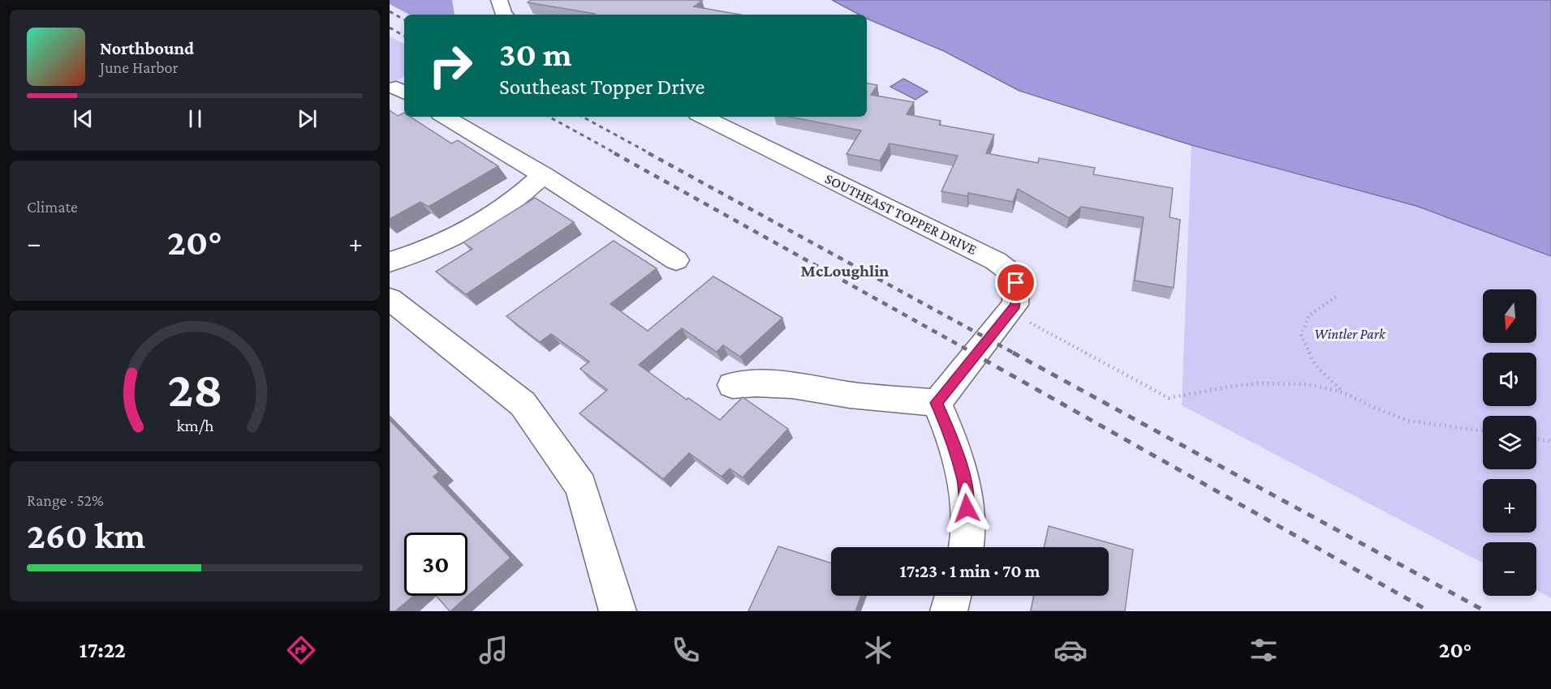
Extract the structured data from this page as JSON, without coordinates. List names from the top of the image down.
{
  "streets": {
    "street": ["SOUTHEAST TOPPER DRIVE"]
  },
  "districts": ["McLoughlin"],
  "parks": ["Wintler Park"],
  "north": "bottom",
  "page": {
    "turn": ["30 m", "Southeast Topper Drive"],
    "song": ["Northbound", "June Harbor"],
    "tile": [
      "Climate",
      ["Range · 52%", "260 km"]
    ],
    "heat": ["−", "20°", "+"],
    "map_buttons": ["+", "−"],
    "limit": "30",
    "trip": "17:23 · 1 min · 70 m",
    "tabs": ["17:22", "20°"],
    "gauge": ["28", "km/h"]
  }
}
